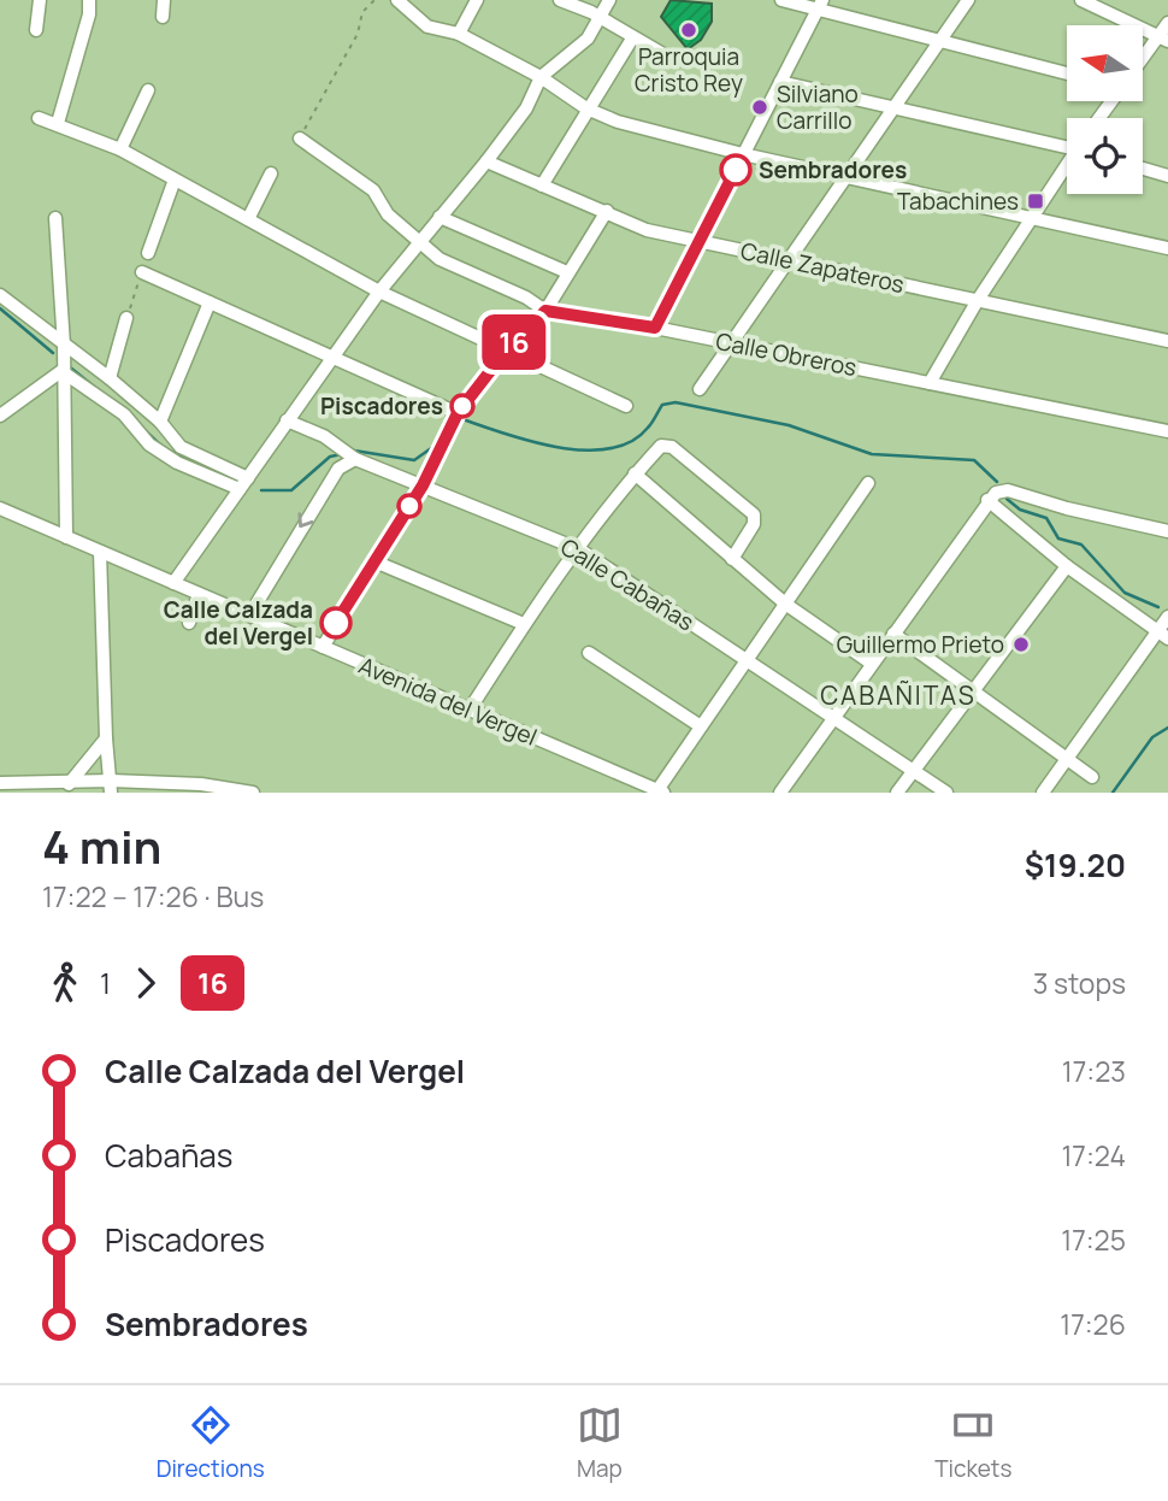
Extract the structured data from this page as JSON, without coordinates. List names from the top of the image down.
{
  "streets": {
    "street": [
      "Calle Zapateros",
      "Calle Obreros",
      "Calle Cabañas",
      "Avenida del Vergel"
    ]
  },
  "districts": ["CABAÑITAS"],
  "places": {
    "other": [
      "Parroquia Cristo Rey",
      "Silviano Carrillo",
      "Sembradores",
      "Piscadores",
      "Calle Calzada del Vergel",
      "Guillermo Prieto"
    ],
    "transit": ["Tabachines"]
  },
  "lines": ["bus line 16"],
  "north": "left",
  "page": {
    "on_map": "16",
    "heading": ["4 min", "17:22 – 17:26 · Bus", "$19.20"],
    "legs": ["1", "16", "3 stops"],
    "list": [
      {
        "name": "Calle Calzada del Vergel",
        "value": "17:23"
      },
      {
        "name": "Cabañas",
        "value": "17:24"
      },
      {
        "name": "Piscadores",
        "value": "17:25"
      },
      {
        "name": "Sembradores",
        "value": "17:26"
      }
    ],
    "tabs": ["Directions", "Map", "Tickets"]
  }
}
